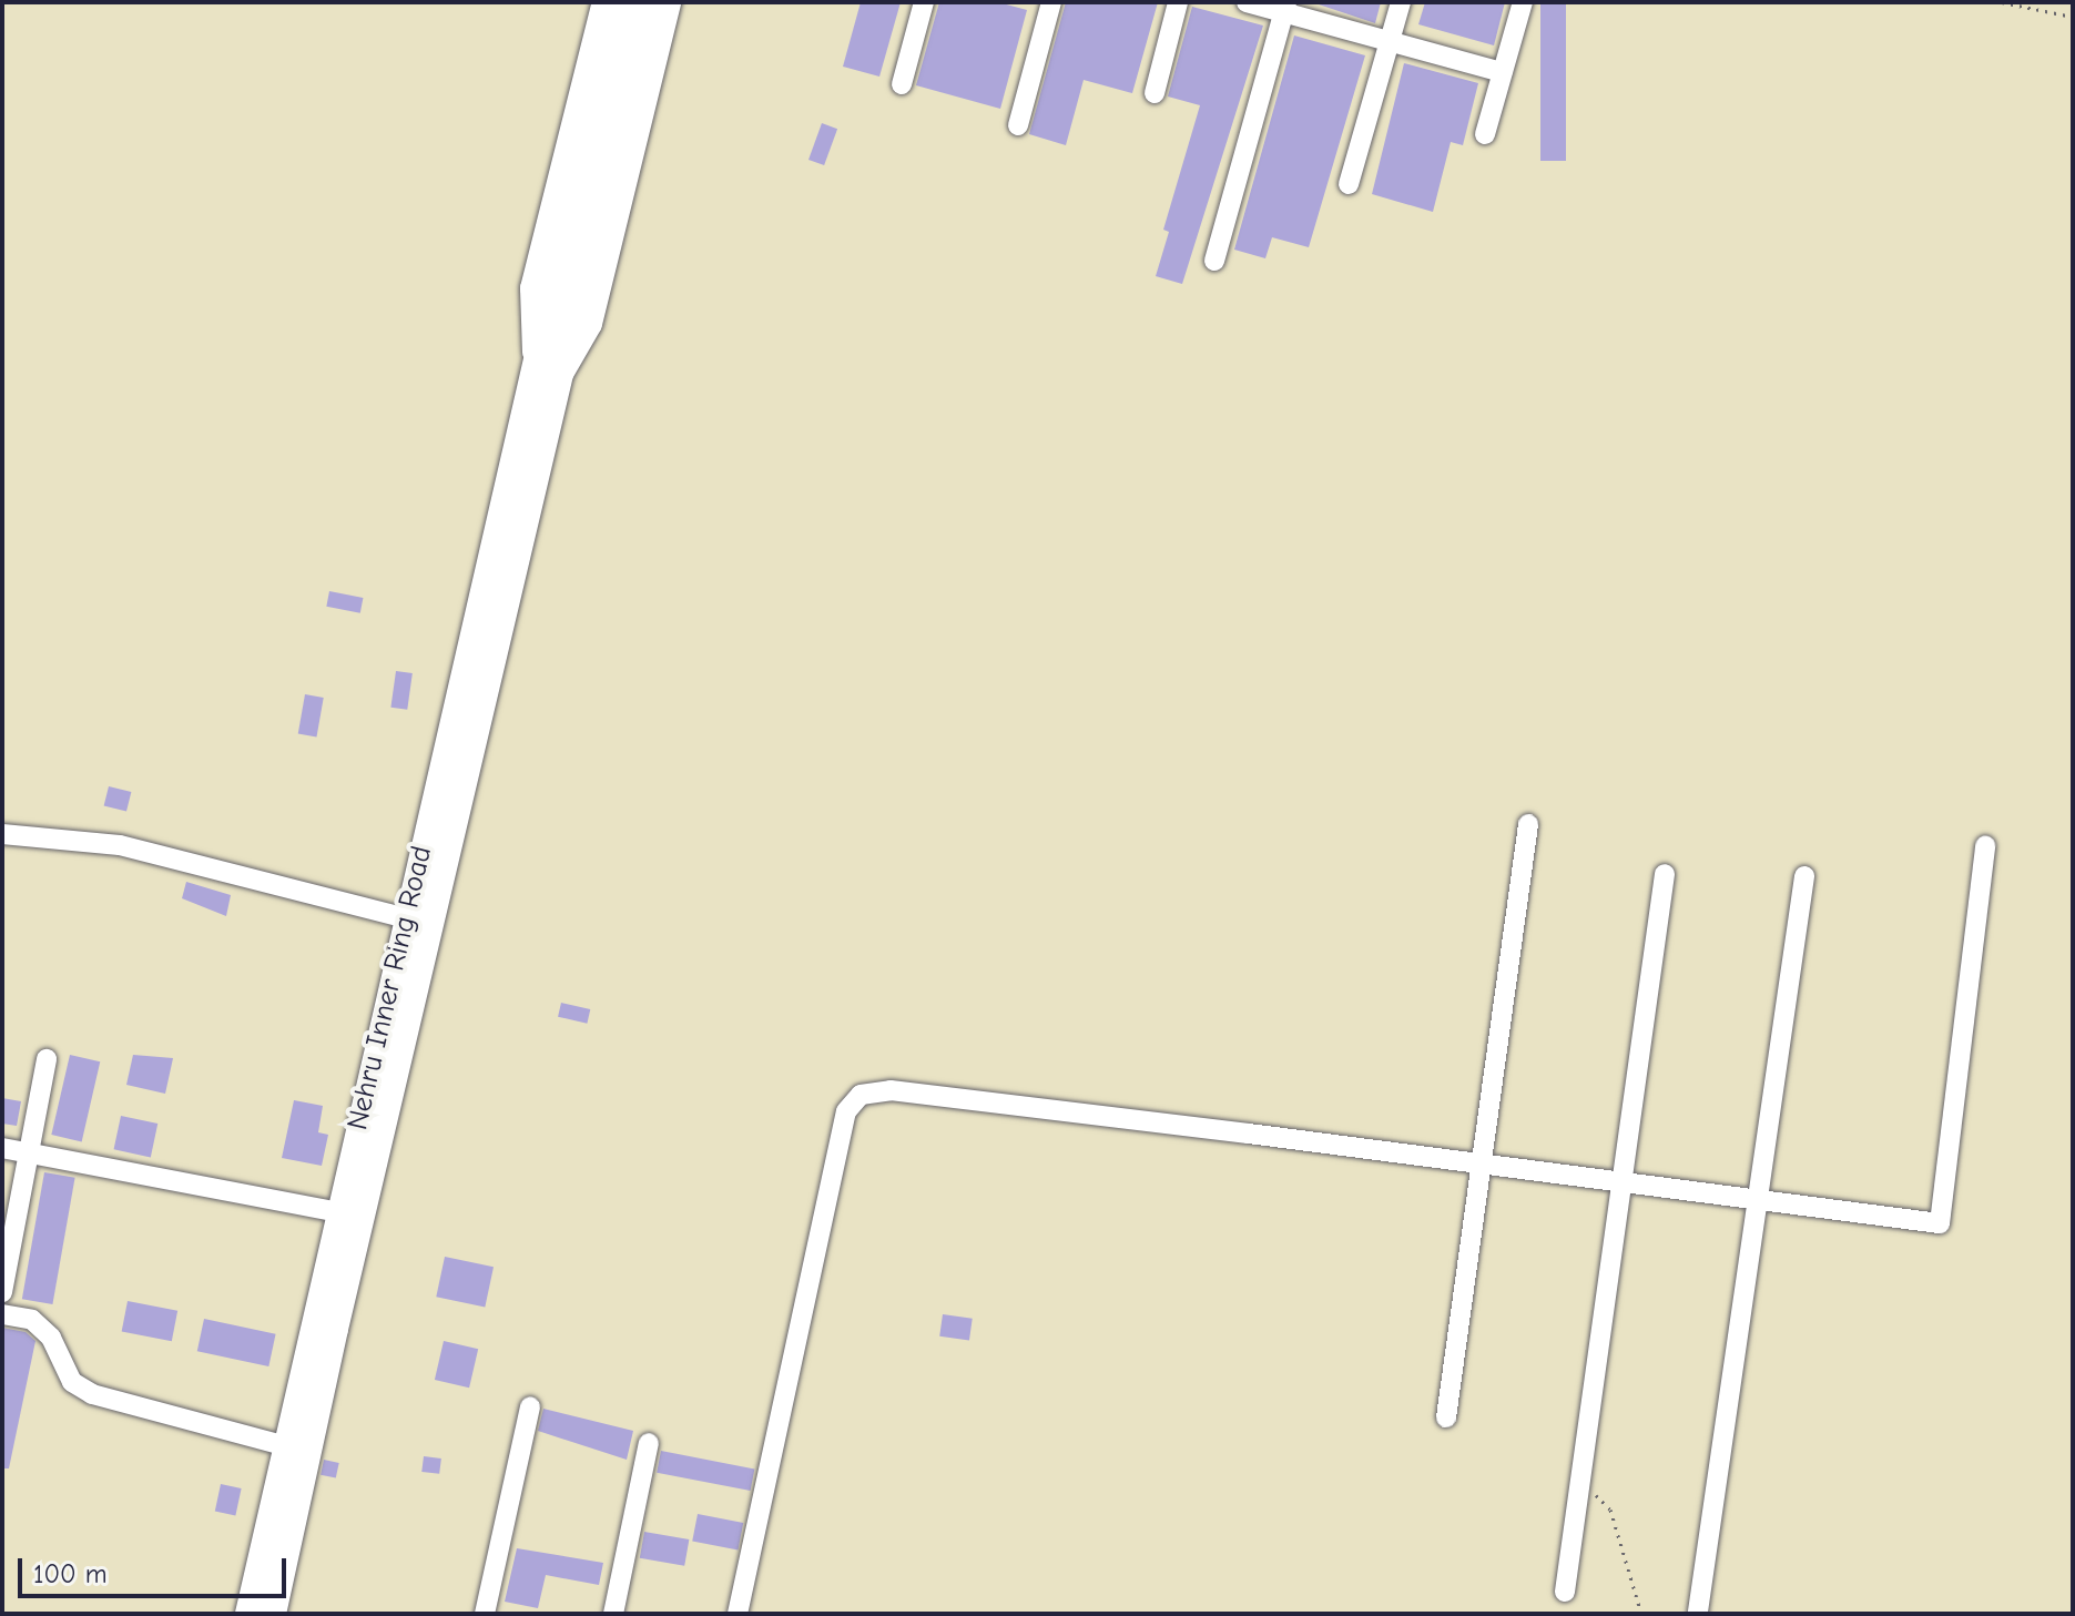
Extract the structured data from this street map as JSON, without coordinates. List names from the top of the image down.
{
  "streets": {
    "main road": ["Nehru Inner Ring Road"]
  },
  "scale_bar": "100 m"
}
